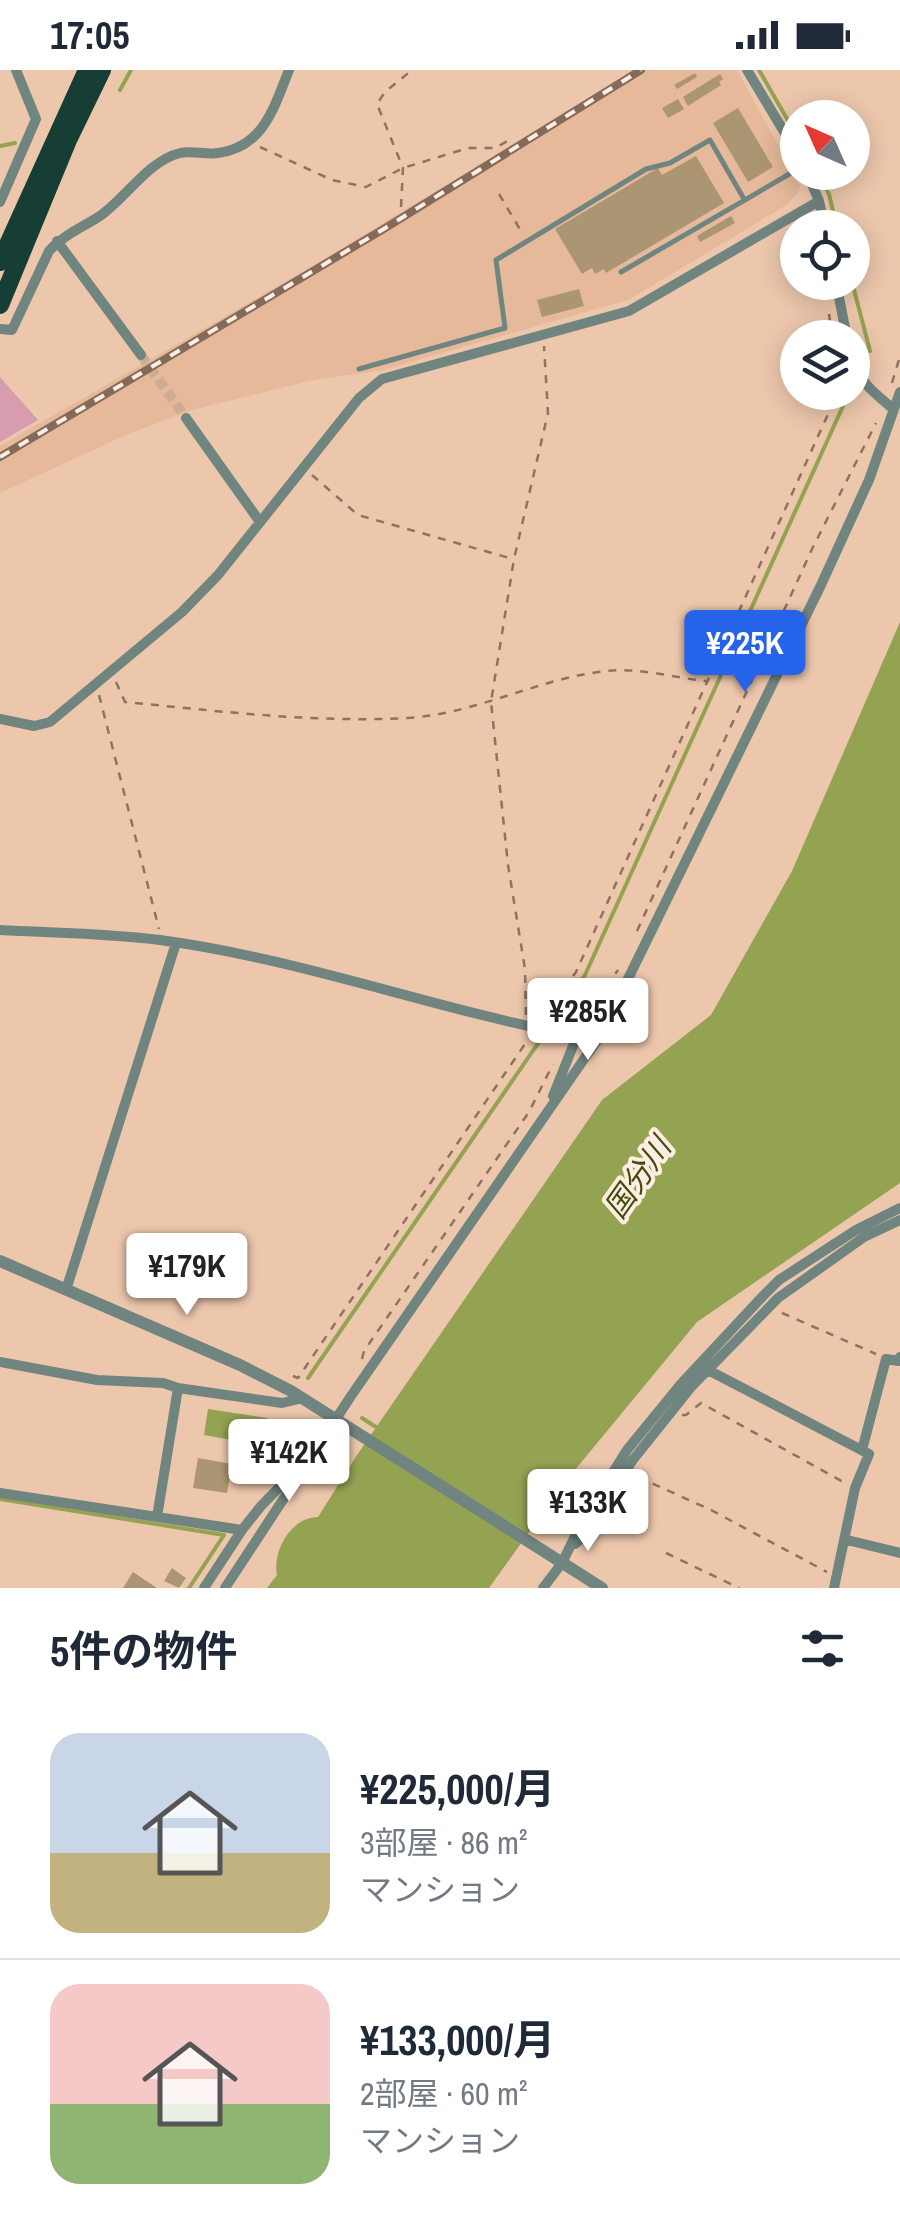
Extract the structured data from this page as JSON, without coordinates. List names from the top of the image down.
{
  "water": ["国分川"],
  "north": "top left",
  "page": {
    "status": "17:05",
    "price": [
      "¥225K",
      "¥285K",
      "¥179K",
      "¥142K",
      "¥133K"
    ],
    "heading": "5件の物件",
    "list": [
      {
        "name": "¥225,000/月",
        "note": "3部屋 · 86 m² · マンション"
      },
      {
        "name": "¥133,000/月",
        "note": "2部屋 · 60 m² · マンション"
      }
    ]
  }
}
